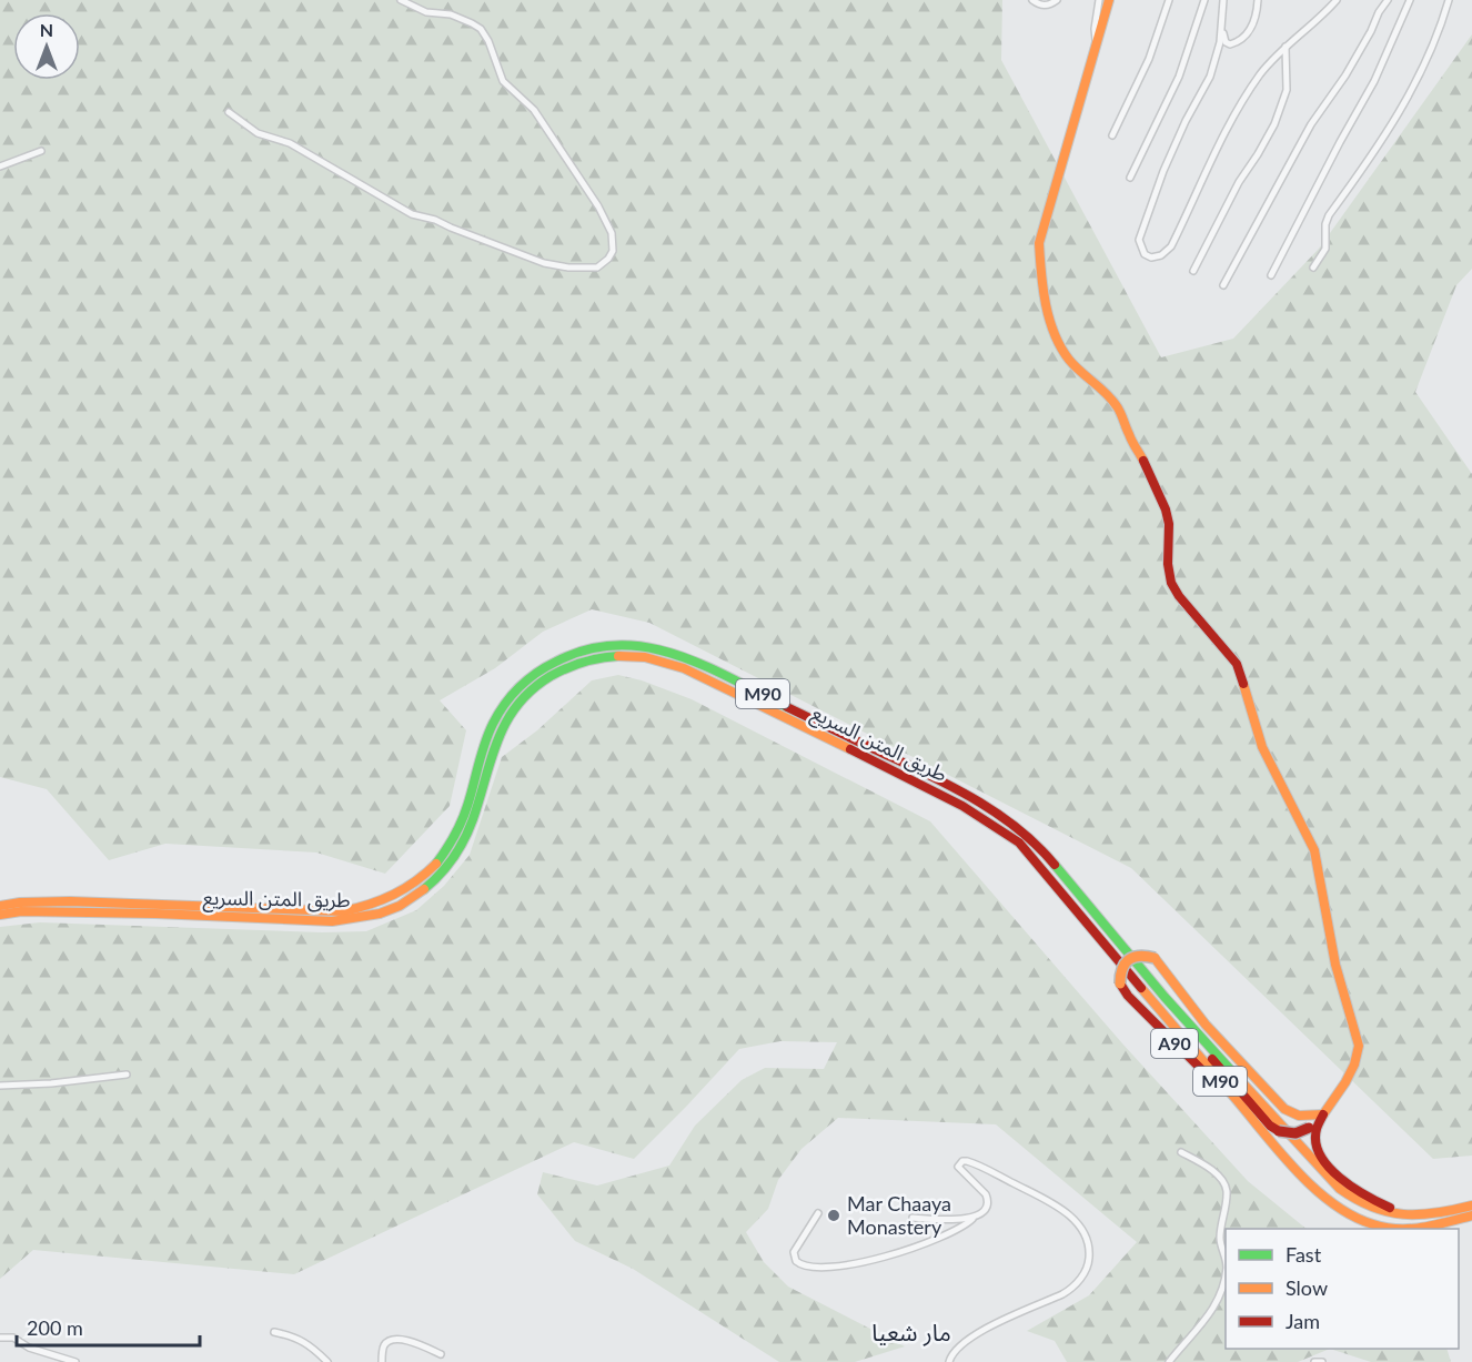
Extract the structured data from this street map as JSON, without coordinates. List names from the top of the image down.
{
  "streets": {
    "main road": ["M90", "طريق المتن السريع", "A90"]
  },
  "crossings": [
    ["طريق المتن السريع", "A90"]
  ],
  "districts": ["مار شعيا"],
  "places": ["Mar Chaaya Monastery"],
  "legend": ["Fast", "Slow", "Jam"],
  "scale_bar": "200 m",
  "north": "top"
}
